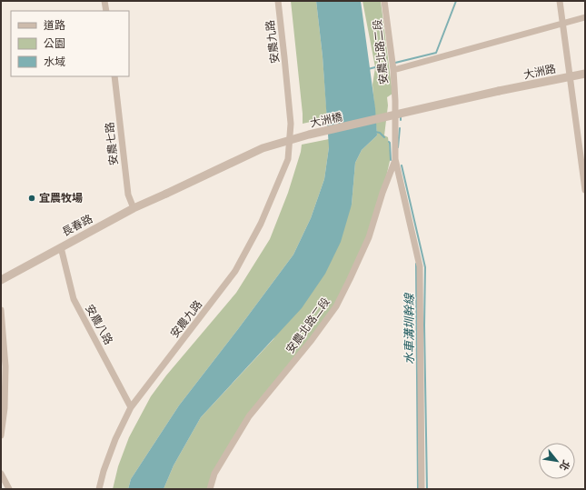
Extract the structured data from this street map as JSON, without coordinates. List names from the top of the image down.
{
  "streets": {
    "street": [
      "安農九路",
      "安農北路二段",
      "大洲路",
      "大洲橋",
      "安農七路",
      "長春路",
      "安農八路"
    ]
  },
  "crossings": [
    ["安農九路", "安農八路"],
    ["大洲路", "大洲橋"],
    ["大洲橋", "長春路"],
    ["安農七路", "長春路"],
    ["長春路", "安農八路"]
  ],
  "water": ["水車溝圳幹線"],
  "places": ["宜農牧場"],
  "legend": ["道路", "公園", "水域"],
  "north": "bottom right"
}
